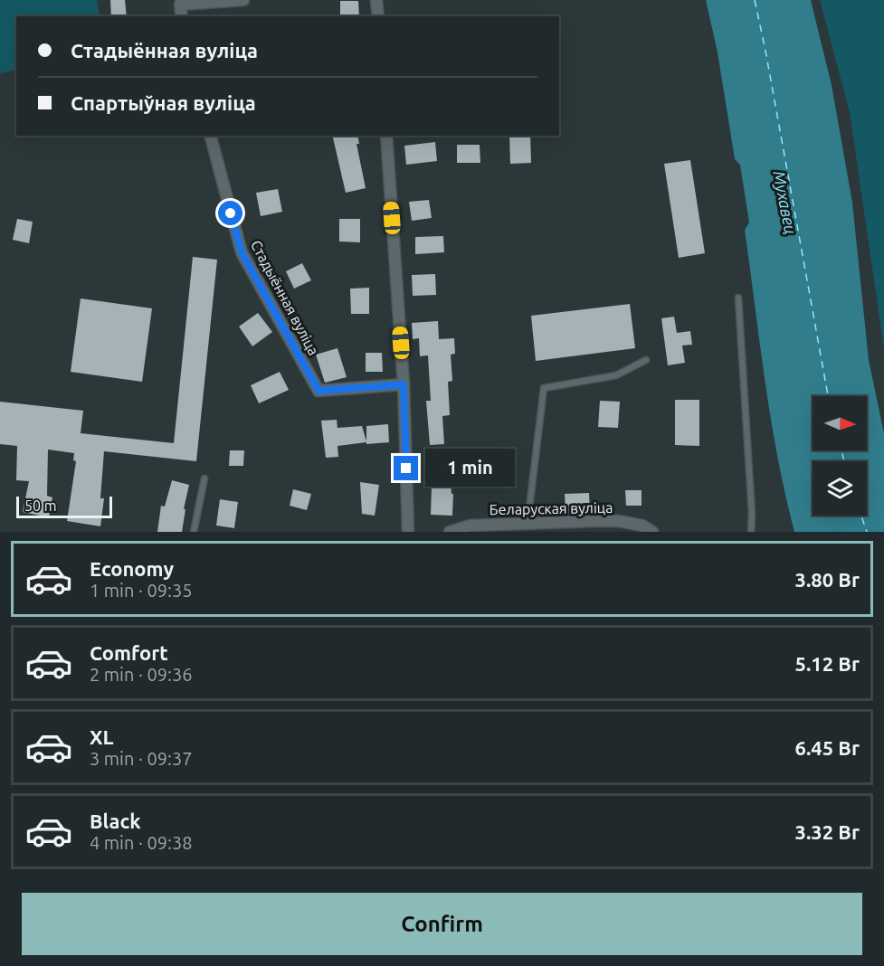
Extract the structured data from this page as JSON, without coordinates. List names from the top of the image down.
{
  "streets": {
    "street": ["Стадыённая вуліца", "Беларуская вуліца"]
  },
  "water": ["Мухавец"],
  "scale_bar": "50 m",
  "north": "right",
  "page": {
    "banner": ["Стадыённая вуліца", "Спартыўная вуліца"],
    "bubble": "1 min",
    "scale": "50 m",
    "list": [
      {
        "name": "Economy",
        "note": "1 min · 09:35",
        "value": "3.80 Br"
      },
      {
        "name": "Comfort",
        "note": "2 min · 09:36",
        "value": "5.12 Br"
      },
      {
        "name": "XL",
        "note": "3 min · 09:37",
        "value": "6.45 Br"
      },
      {
        "name": "Black",
        "note": "4 min · 09:38",
        "value": "3.32 Br"
      }
    ],
    "buttons": "Confirm"
  }
}
